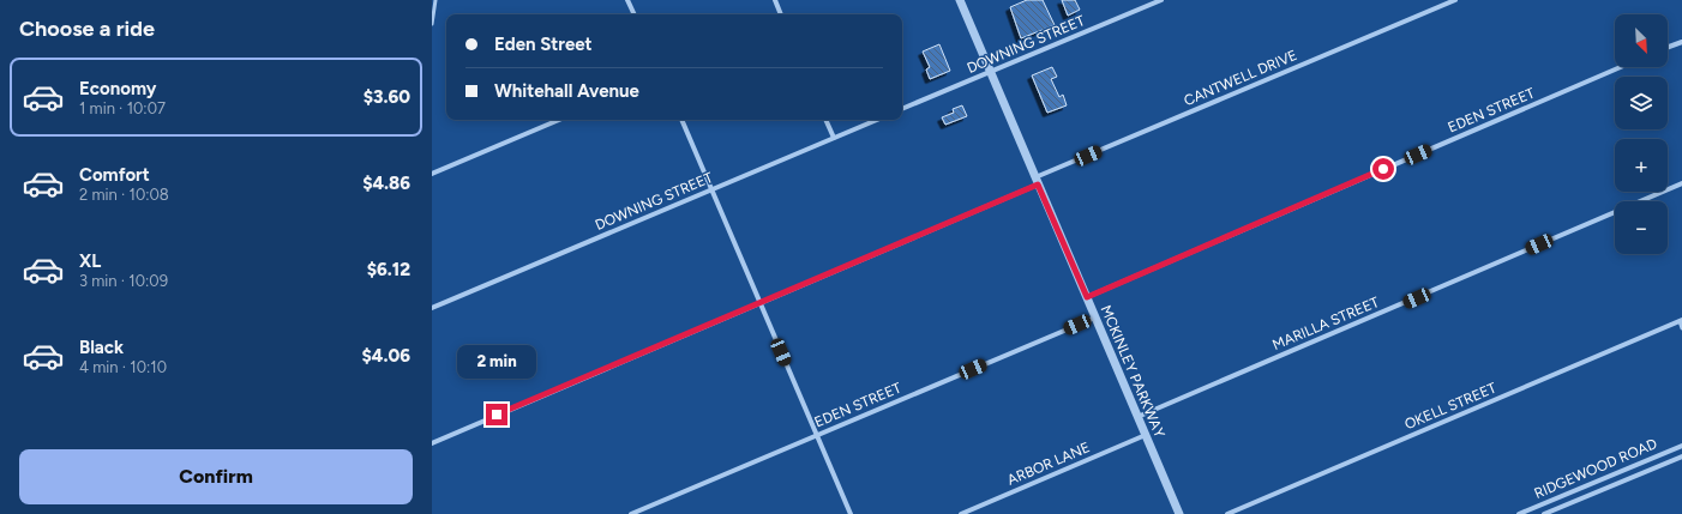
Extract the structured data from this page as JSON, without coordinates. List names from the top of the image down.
{
  "streets": {
    "street": [
      "DOWNING STREET",
      "CANTWELL DRIVE",
      "EDEN STREET",
      "MARILLA STREET",
      "MCKINLEY PARKWAY",
      "OKELL STREET",
      "ARBOR LANE",
      "RIDGEWOOD ROAD"
    ]
  },
  "crossings": [
    ["DOWNING STREET", "MCKINLEY PARKWAY"],
    ["CANTWELL DRIVE", "MCKINLEY PARKWAY"],
    ["EDEN STREET", "MCKINLEY PARKWAY"],
    ["MARILLA STREET", "MCKINLEY PARKWAY"],
    ["MCKINLEY PARKWAY", "ARBOR LANE"]
  ],
  "north": "bottom right",
  "page": {
    "heading": "Choose a ride",
    "map_buttons": ["+", "−"],
    "banner": ["Eden Street", "Whitehall Avenue"],
    "list": [
      {
        "name": "Economy",
        "note": "1 min · 10:07",
        "value": "$3.60"
      },
      {
        "name": "Comfort",
        "note": "2 min · 10:08",
        "value": "$4.86"
      },
      {
        "name": "XL",
        "note": "3 min · 10:09",
        "value": "$6.12"
      },
      {
        "name": "Black",
        "note": "4 min · 10:10",
        "value": "$4.06"
      }
    ],
    "bubble": "2 min",
    "buttons": "Confirm"
  }
}
